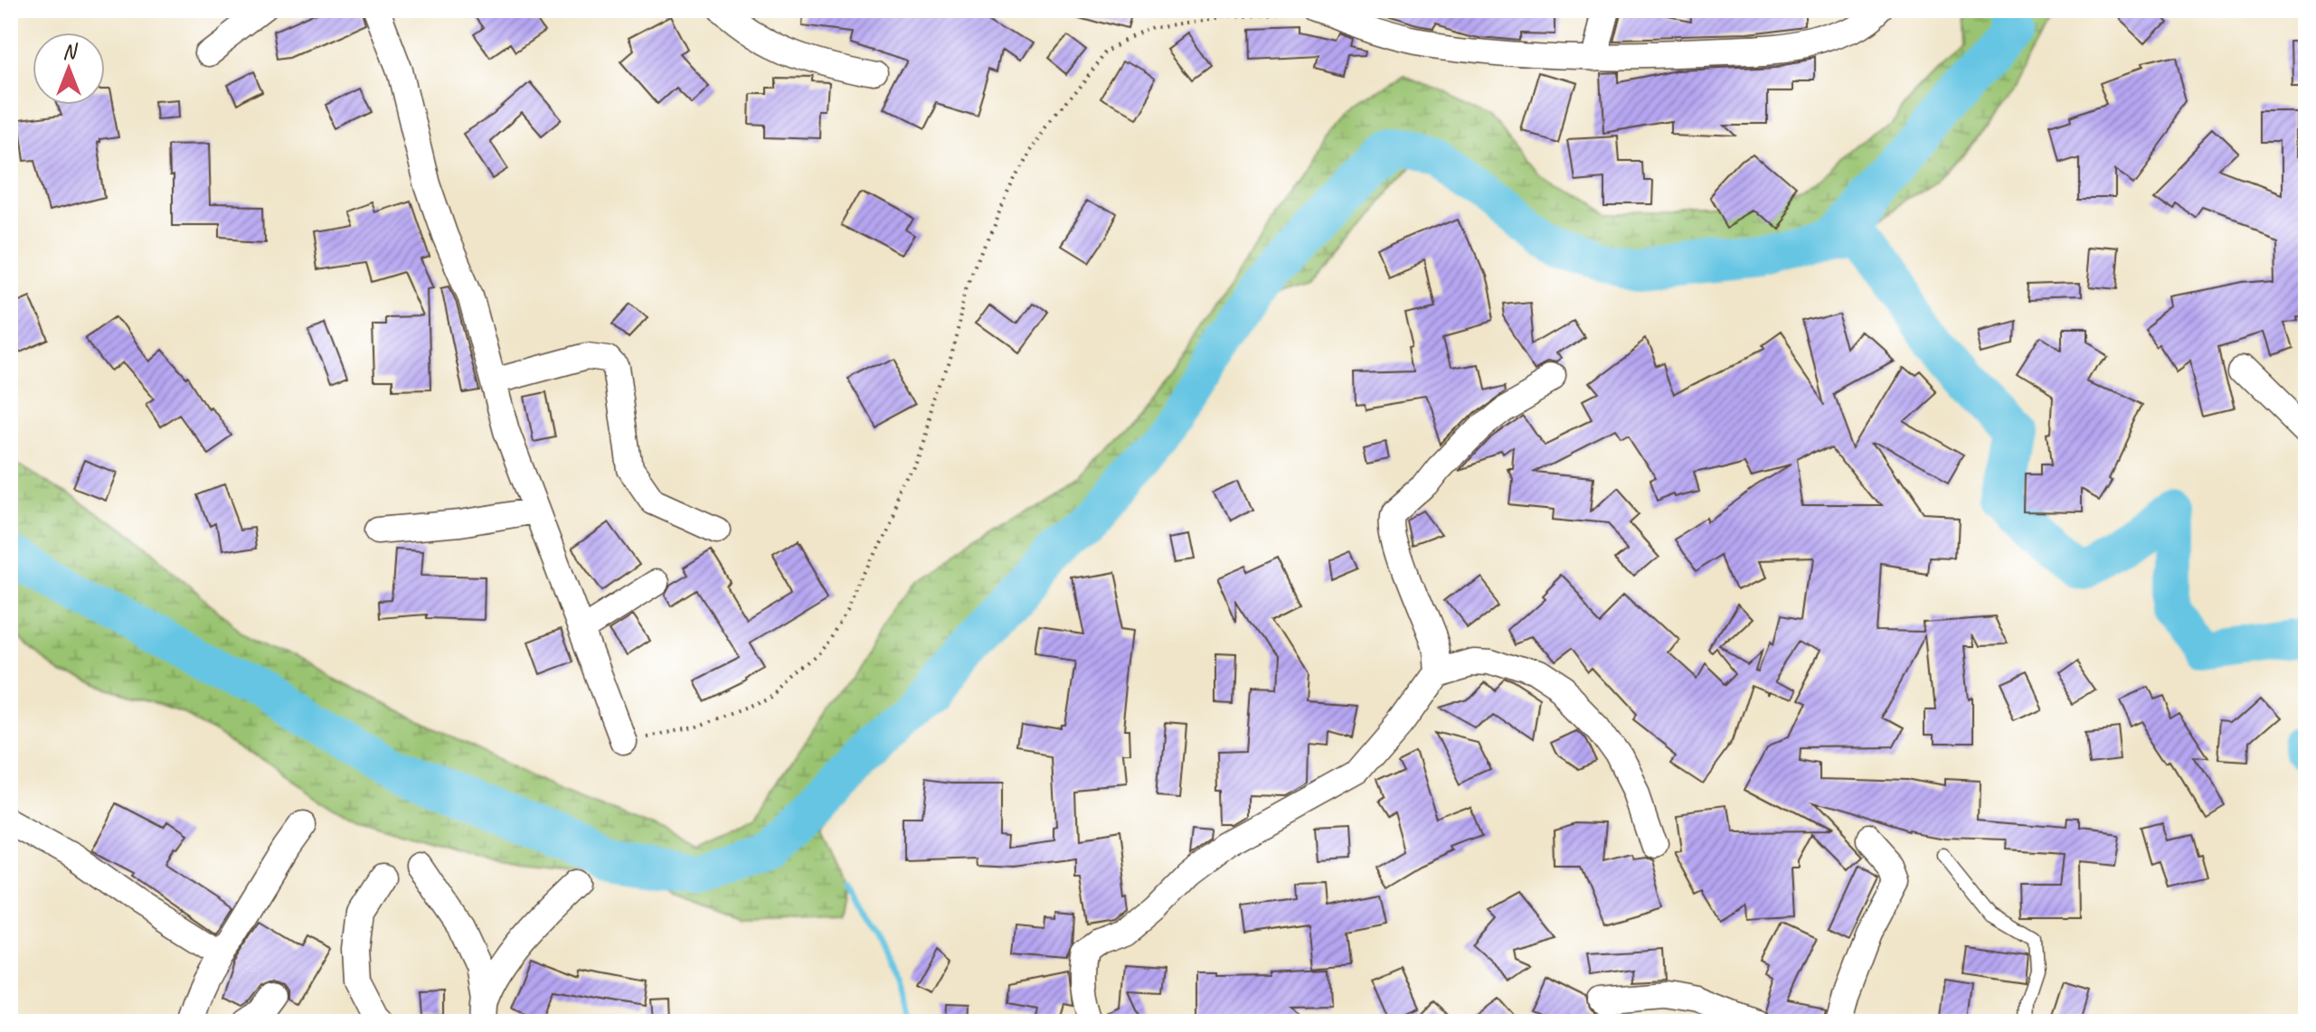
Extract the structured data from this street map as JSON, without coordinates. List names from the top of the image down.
{
  "north": "top"
}
